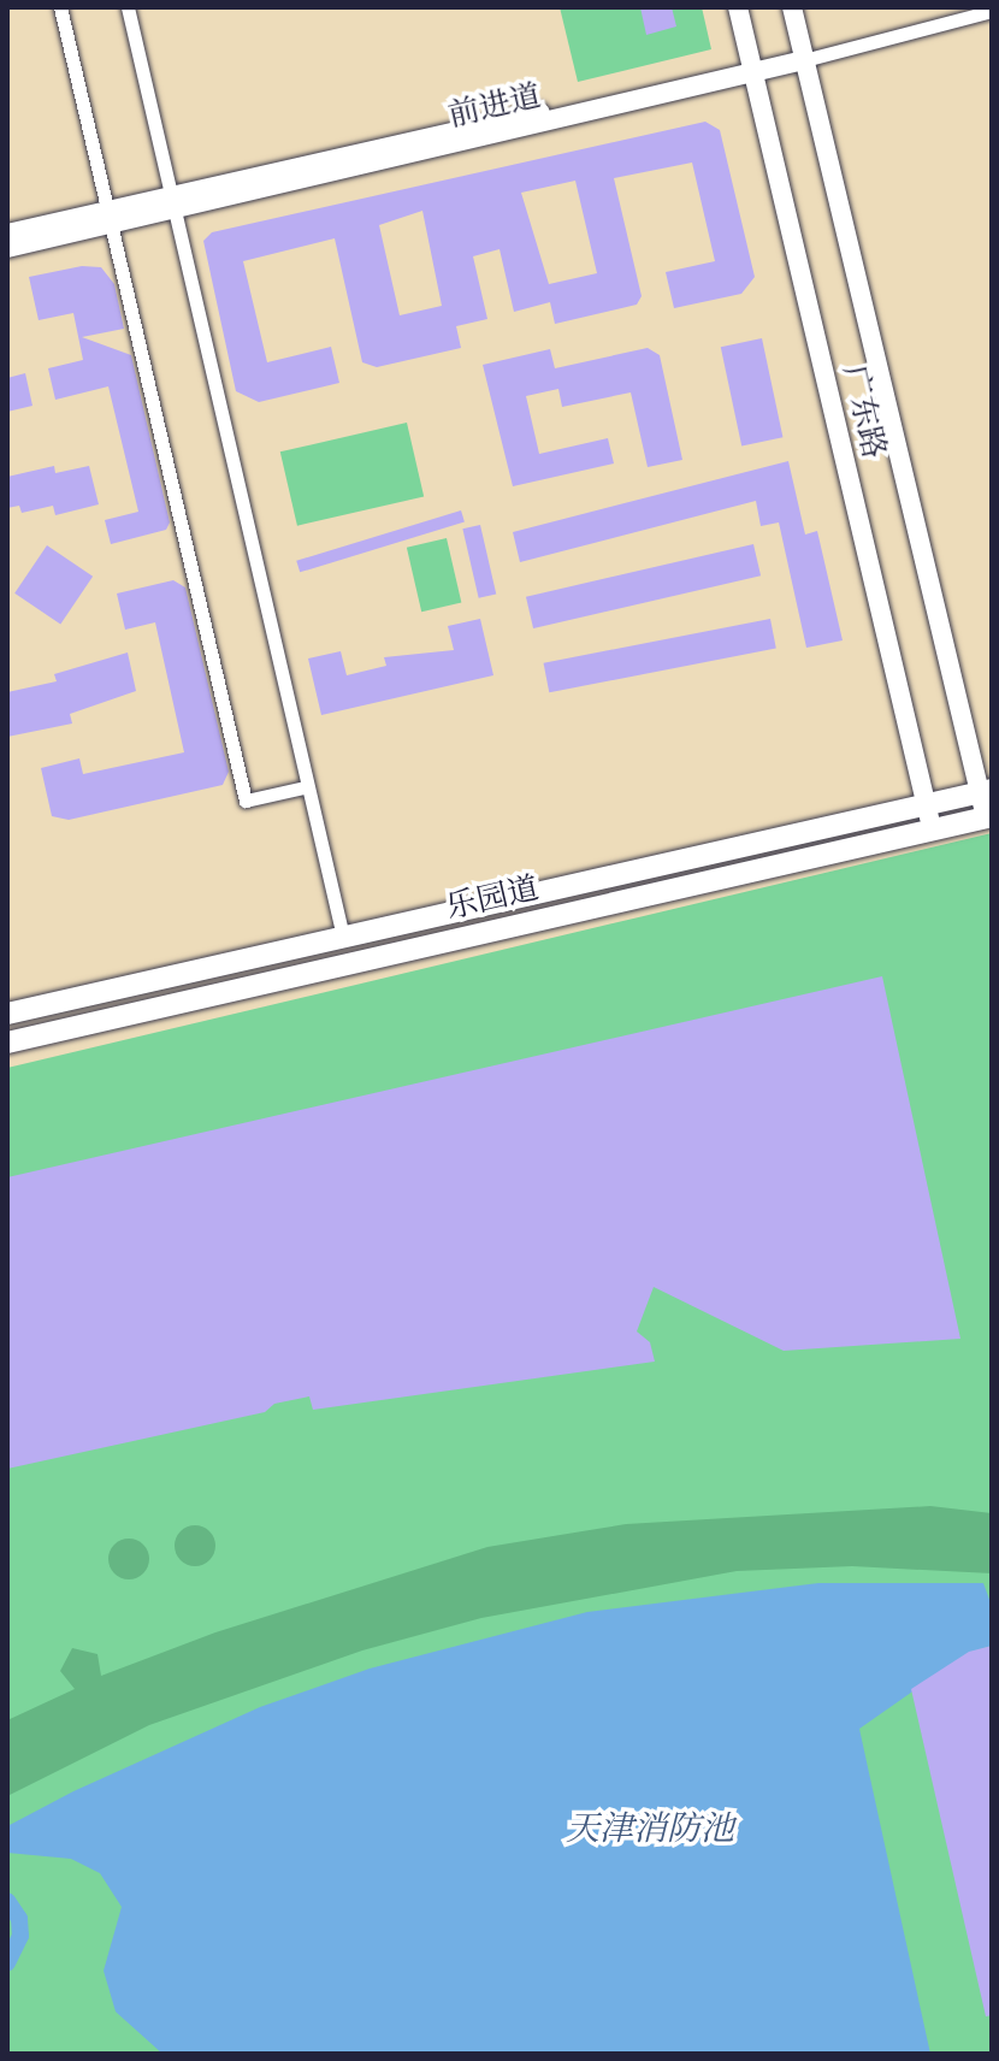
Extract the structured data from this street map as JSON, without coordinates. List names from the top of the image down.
{
  "streets": {
    "main road": ["前进道", "广东路", "乐园道"]
  },
  "crossings": [
    ["前进道", "广东路"],
    ["广东路", "乐园道"]
  ],
  "water": ["天津消防池"]
}
